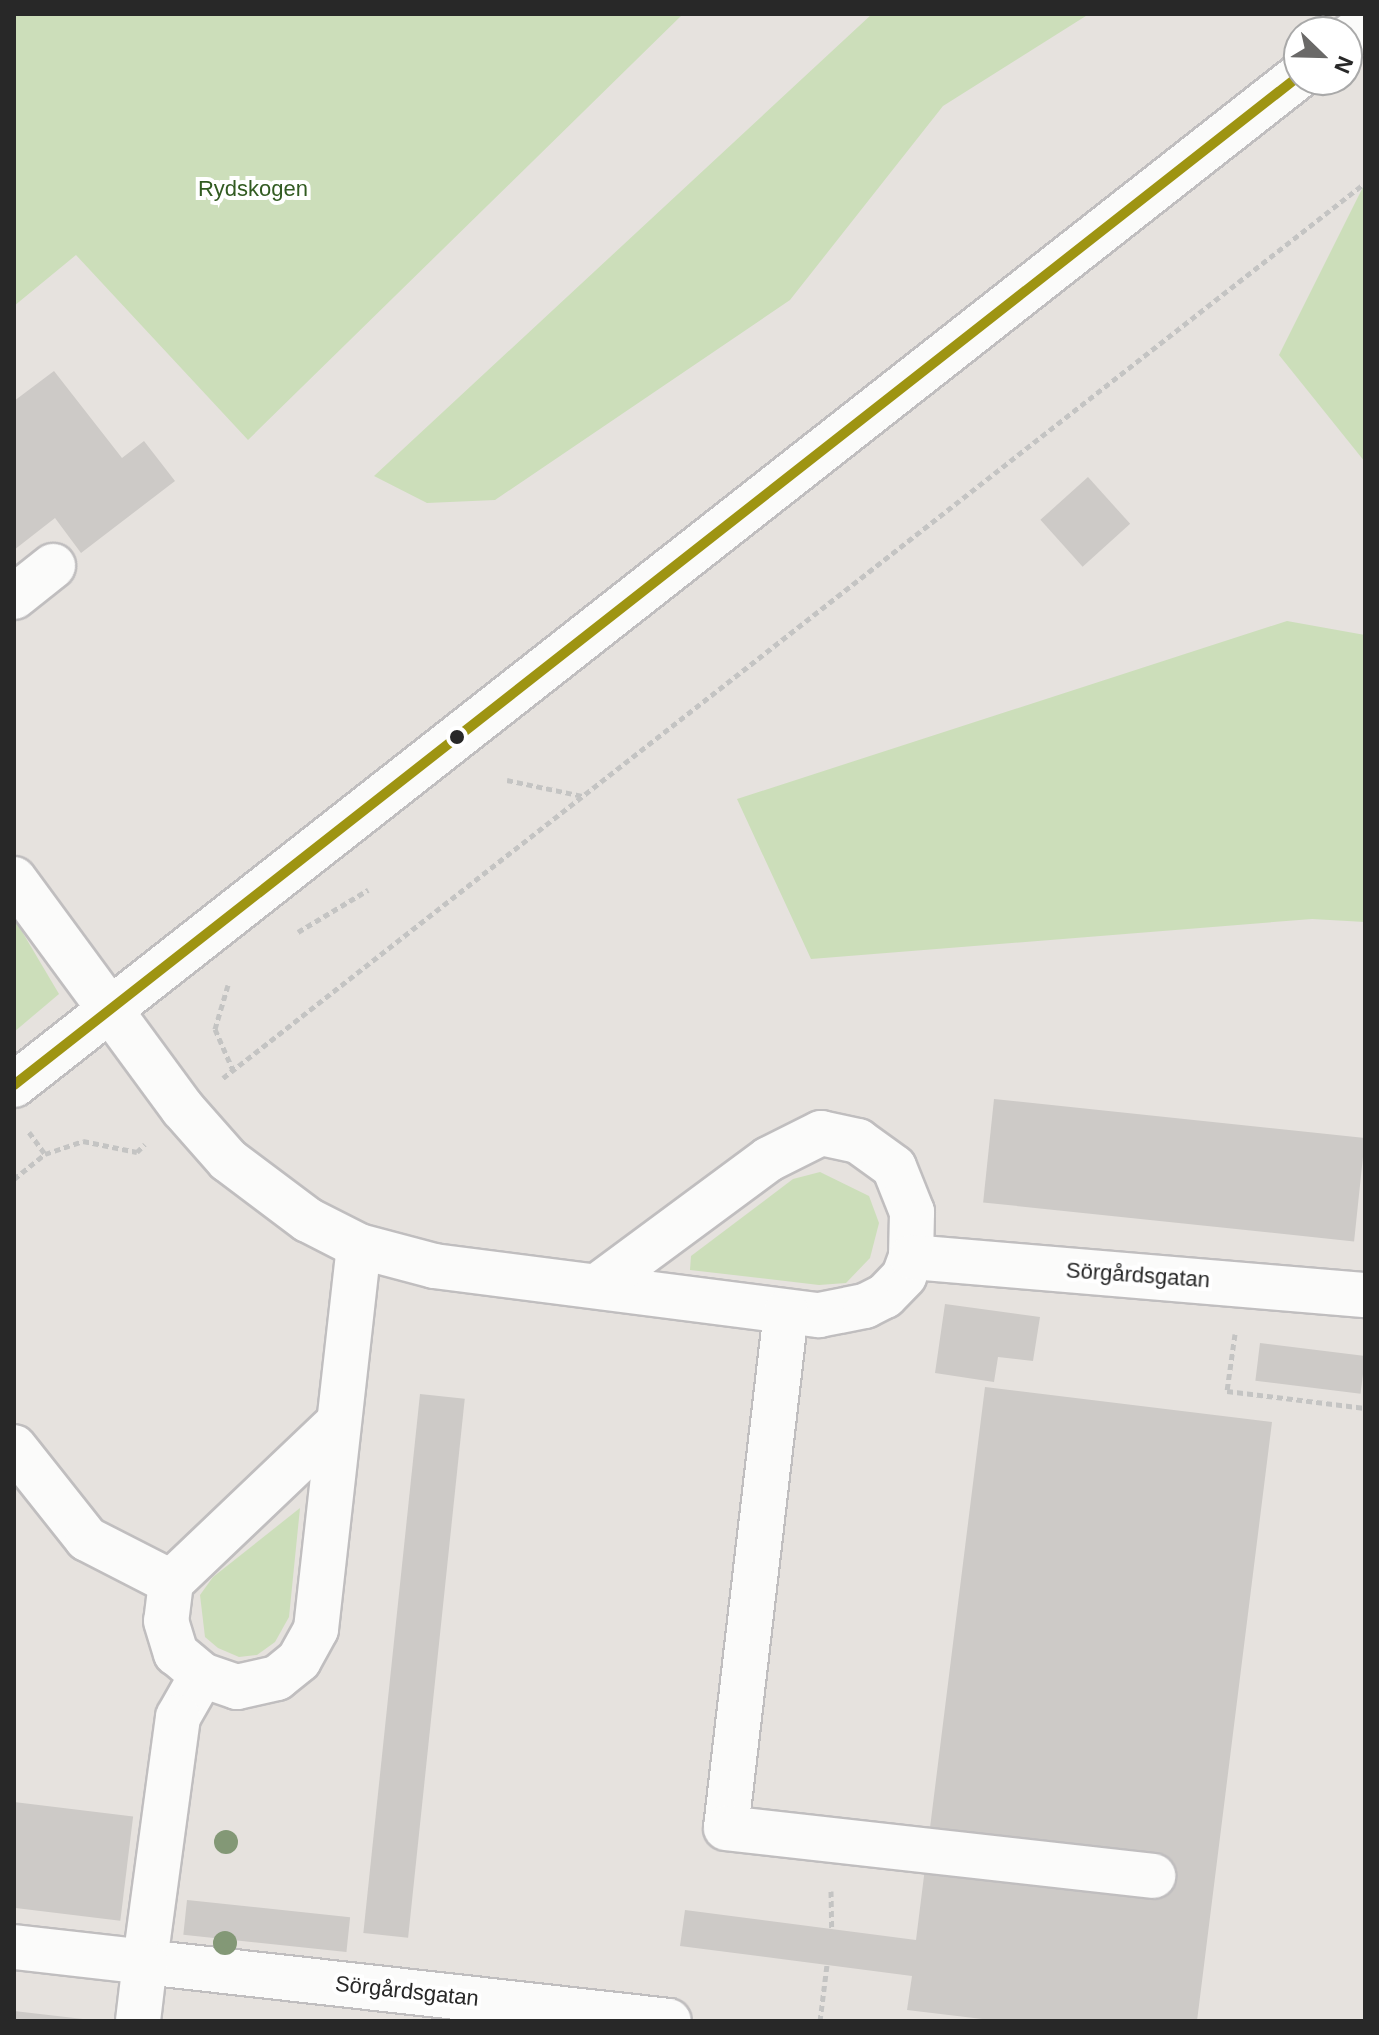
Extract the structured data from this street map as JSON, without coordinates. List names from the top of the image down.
{
  "streets": {
    "street": ["Sörgårdsgatan"]
  },
  "parks": ["Rydskogen"],
  "north": "bottom right"
}
